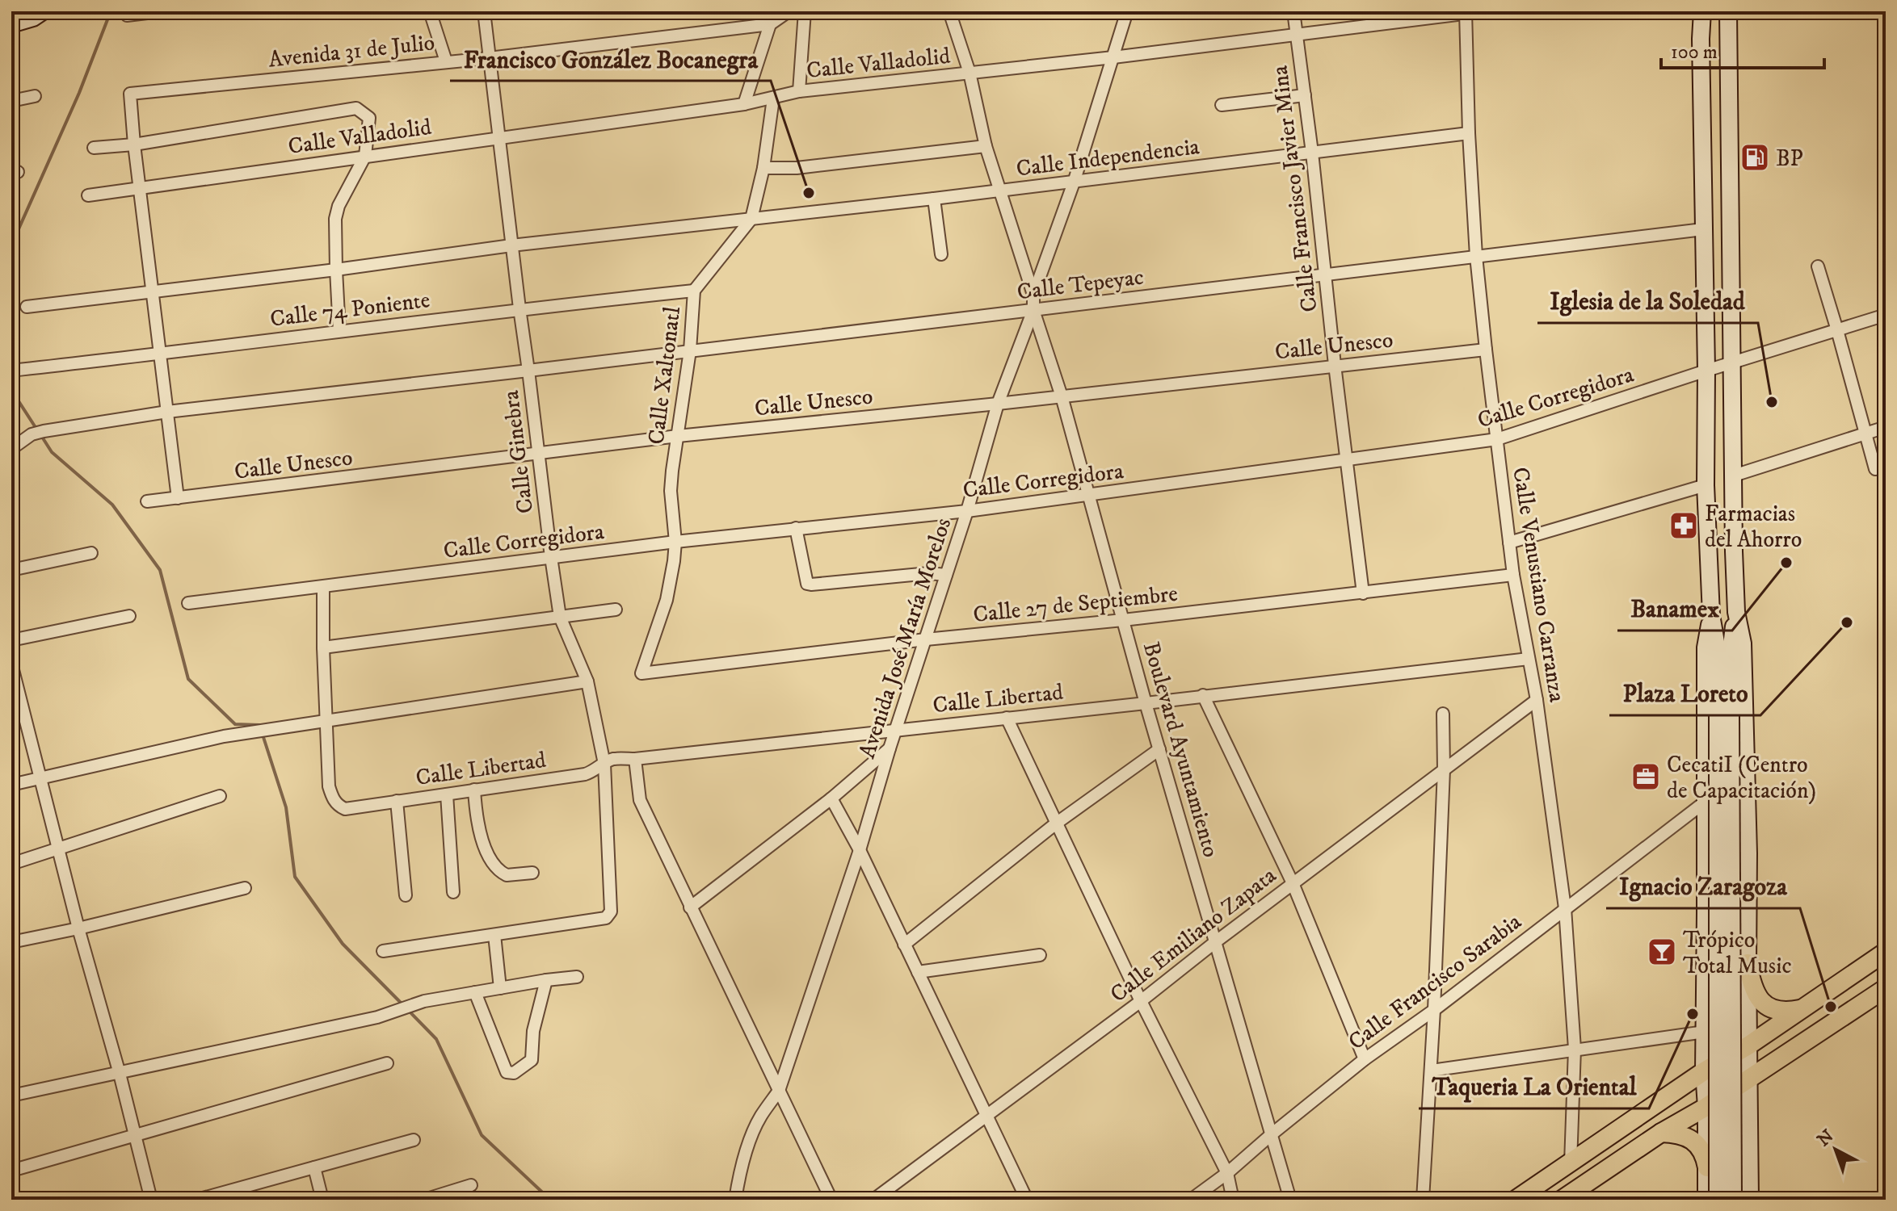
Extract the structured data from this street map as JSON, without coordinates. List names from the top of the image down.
{
  "streets": {
    "street": [
      "Avenida 31 de Julio",
      "Calle Valladolid",
      "Calle Independencia",
      "Calle Francisco Javier Mina",
      "Calle Tepeyac",
      "Calle 74 Poniente",
      "Calle Unesco",
      "Calle Xaltonatl",
      "Calle Corregidora",
      "Calle Ginebra",
      "Calle Venustiano Carranza",
      "Calle 27 de Septiembre",
      "Avenida José María Morelos",
      "Calle Libertad",
      "Boulevard Ayuntamiento",
      "Calle Emiliano Zapata",
      "Calle Francisco Sarabia"
    ]
  },
  "crossings": [
    ["Avenida 31 de Julio", "Calle Ginebra"],
    ["Calle Valladolid", "Calle Francisco Javier Mina"],
    ["Calle Valladolid", "Calle Xaltonatl"],
    ["Calle Valladolid", "Calle Ginebra"],
    ["Calle Valladolid", "Calle Venustiano Carranza"],
    ["Calle Valladolid", "Avenida José María Morelos"],
    ["Calle Independencia", "Calle Francisco Javier Mina"],
    ["Calle Independencia", "Calle Xaltonatl"],
    ["Calle Independencia", "Calle Ginebra"],
    ["Calle Independencia", "Calle Venustiano Carranza"],
    ["Calle Independencia", "Avenida José María Morelos"],
    ["Calle Francisco Javier Mina", "Calle Tepeyac"],
    ["Calle Francisco Javier Mina", "Calle Unesco"],
    ["Calle Francisco Javier Mina", "Calle Corregidora"],
    ["Calle Francisco Javier Mina", "Calle 27 de Septiembre"],
    ["Calle Tepeyac", "Calle Xaltonatl"],
    ["Calle Tepeyac", "Calle Ginebra"],
    ["Calle Tepeyac", "Calle Venustiano Carranza"],
    ["Calle Tepeyac", "Avenida José María Morelos"],
    ["Calle Tepeyac", "Boulevard Ayuntamiento"],
    ["Calle 74 Poniente", "Calle Xaltonatl"],
    ["Calle 74 Poniente", "Calle Ginebra"],
    ["Calle Unesco", "Calle Xaltonatl"],
    ["Calle Unesco", "Calle Ginebra"],
    ["Calle Unesco", "Calle Venustiano Carranza"],
    ["Calle Unesco", "Avenida José María Morelos"],
    ["Calle Unesco", "Boulevard Ayuntamiento"],
    ["Calle Xaltonatl", "Calle Corregidora"],
    ["Calle Xaltonatl", "Calle 27 de Septiembre"],
    ["Calle Corregidora", "Calle Ginebra"],
    ["Calle Corregidora", "Calle Venustiano Carranza"],
    ["Calle Corregidora", "Avenida José María Morelos"],
    ["Calle Corregidora", "Boulevard Ayuntamiento"],
    ["Calle Ginebra", "Calle Libertad"],
    ["Calle Venustiano Carranza", "Calle 27 de Septiembre"],
    ["Calle Venustiano Carranza", "Calle Libertad"],
    ["Calle Venustiano Carranza", "Calle Emiliano Zapata"],
    ["Calle Venustiano Carranza", "Calle Francisco Sarabia"],
    ["Calle 27 de Septiembre", "Avenida José María Morelos"],
    ["Calle 27 de Septiembre", "Boulevard Ayuntamiento"],
    ["Avenida José María Morelos", "Calle Libertad"],
    ["Avenida José María Morelos", "Boulevard Ayuntamiento"],
    ["Calle Libertad", "Boulevard Ayuntamiento"],
    ["Boulevard Ayuntamiento", "Calle Emiliano Zapata"],
    ["Boulevard Ayuntamiento", "Calle Francisco Sarabia"]
  ],
  "places": {
    "fuel station": ["BP"],
    "other": [
      "Francisco González Bocanegra",
      "Iglesia de la Soledad",
      "Banamex",
      "Plaza Loreto",
      "Ignacio Zaragoza",
      "Taqueria La Oriental"
    ],
    "pharmacy": ["Farmacias del Ahorro"],
    "office": ["CecatiI (Centro de Capacitación)"],
    "bar": ["Trópico Total Music"]
  },
  "scale_bar": "100 m",
  "north": "top left"
}
